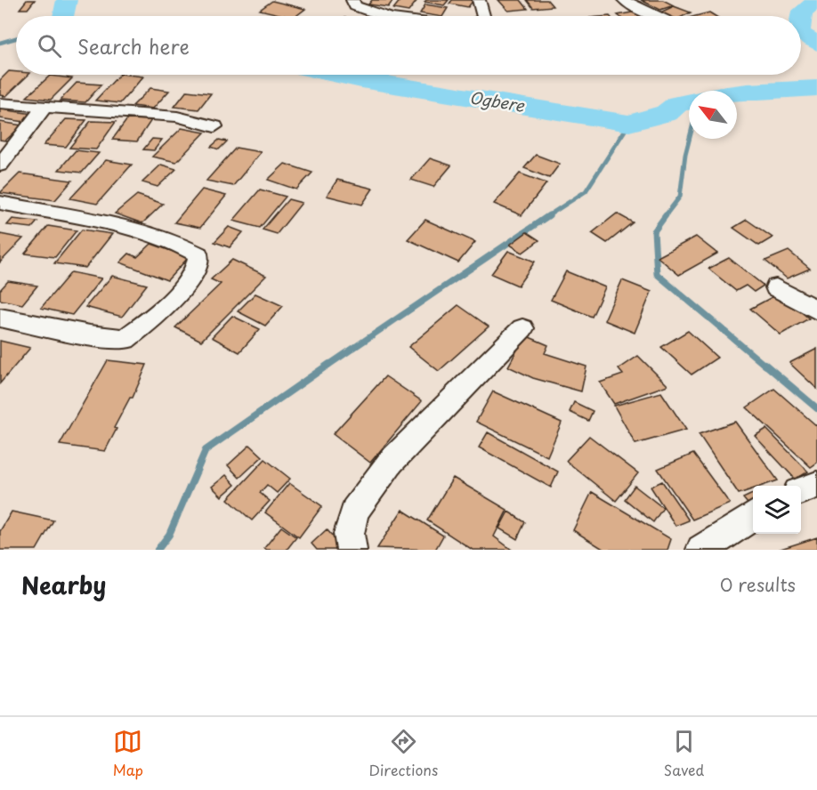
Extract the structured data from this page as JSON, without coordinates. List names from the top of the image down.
{
  "water": ["Ogbere"],
  "north": "top left",
  "page": {
    "search": "Search here",
    "heading": ["Nearby", "0 results"],
    "nav": ["Map", "Directions", "Saved"]
  }
}
